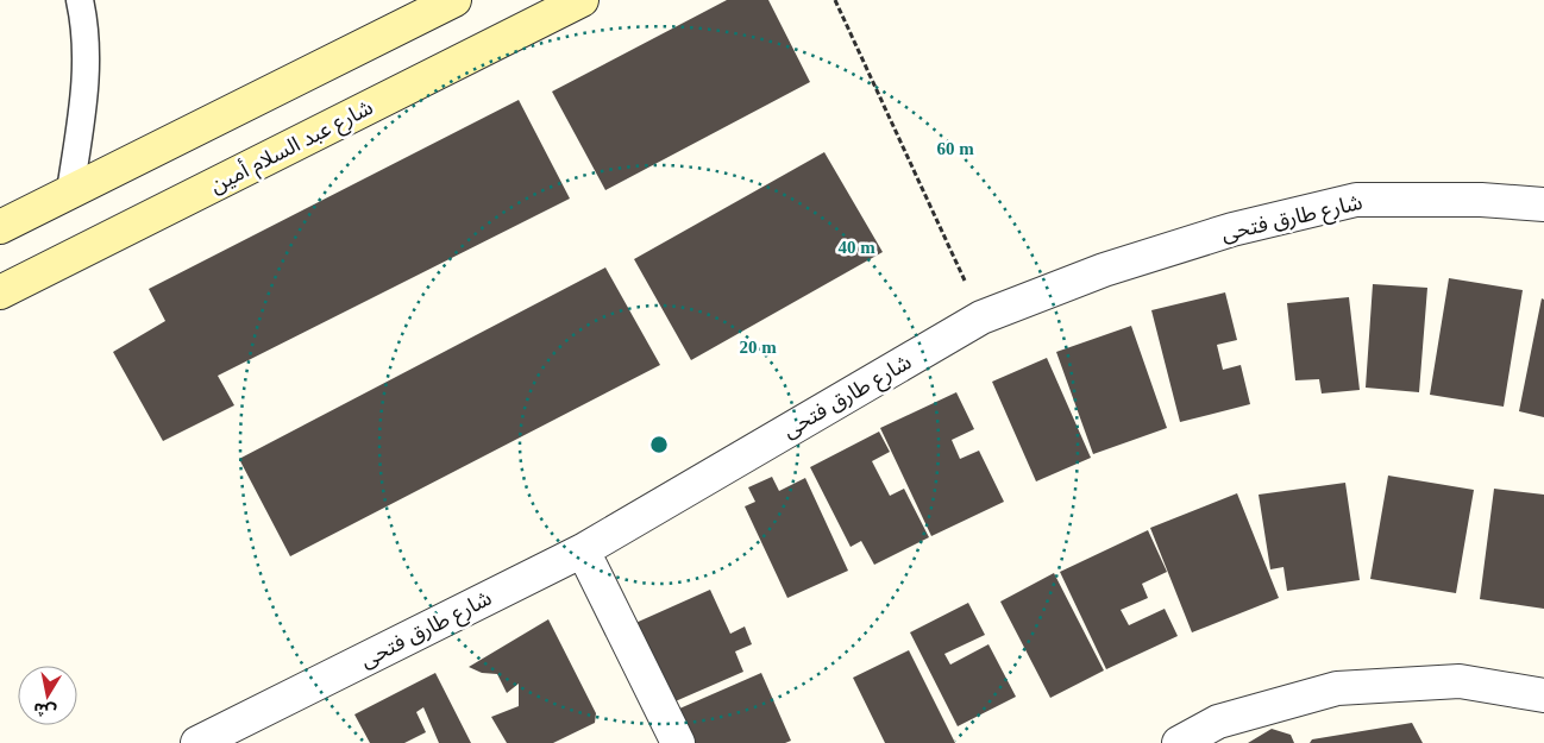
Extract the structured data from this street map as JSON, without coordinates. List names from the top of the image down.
{
  "streets": {
    "street": ["شارع عبد السلام أمين", "شارع طارق فتحى"]
  },
  "north": "bottom",
  "rings": ["60 m", "40 m", "20 m"]
}
